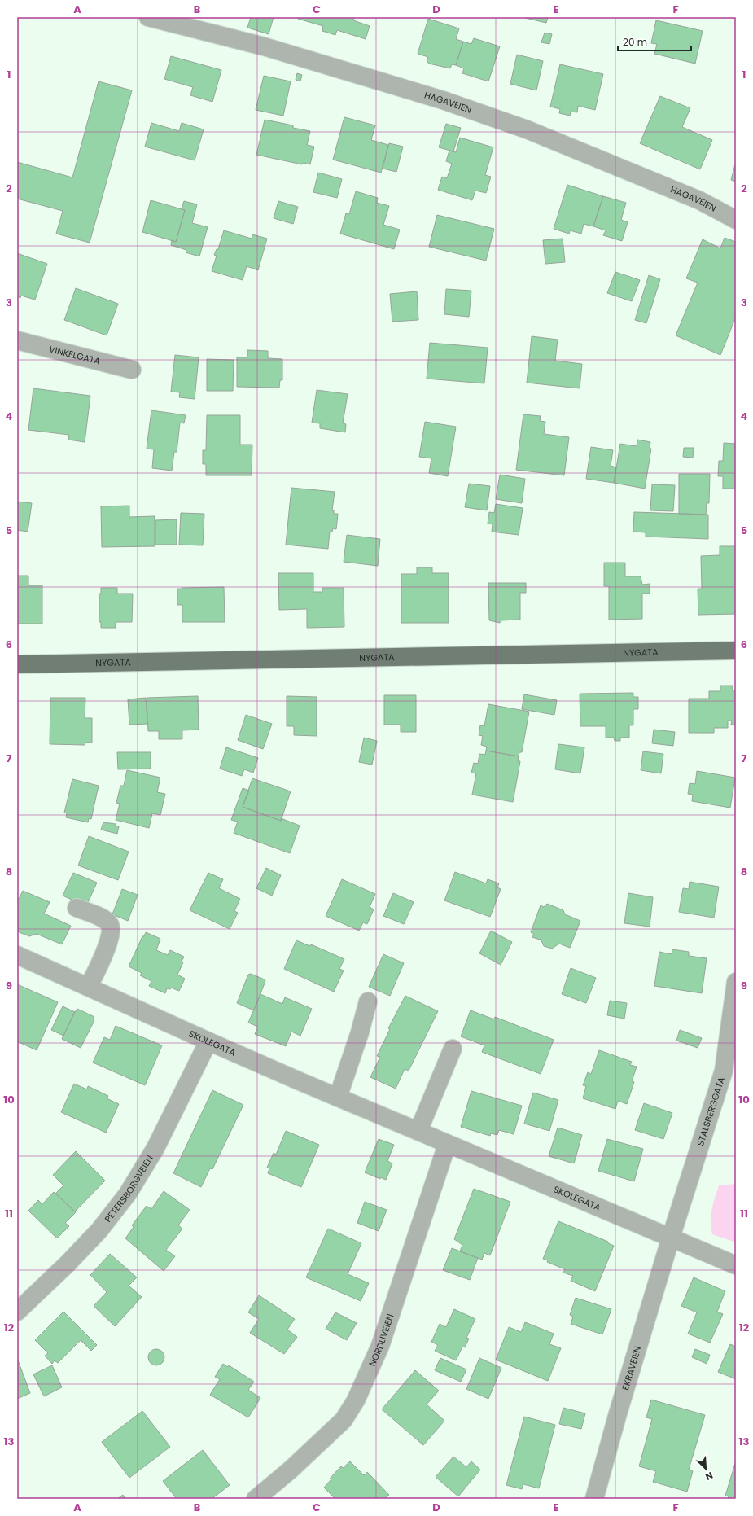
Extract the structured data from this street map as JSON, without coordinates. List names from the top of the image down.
{
  "streets": {
    "main road": ["NYGATA"],
    "street": [
      "HAGAVEIEN",
      "VINKELGATA",
      "SKOLEGATA",
      "STALSBERGGATA",
      "PETERSBORGVEIEN",
      "NORDLIVEIEN",
      "EKRAVEIEN"
    ]
  },
  "crossings": [
    ["SKOLEGATA", "STALSBERGGATA"],
    ["SKOLEGATA", "PETERSBORGVEIEN"],
    ["SKOLEGATA", "NORDLIVEIEN"],
    ["SKOLEGATA", "EKRAVEIEN"],
    ["STALSBERGGATA", "EKRAVEIEN"]
  ],
  "scale_bar": "20 m",
  "north": "bottom right",
  "grid": {
    "columns": [
      "A",
      "B",
      "C",
      "D",
      "E",
      "F"
    ],
    "rows": [
      "1",
      "2",
      "3",
      "4",
      "5",
      "6",
      "7",
      "8",
      "9",
      "10",
      "11",
      "12",
      "13"
    ]
  }
}
